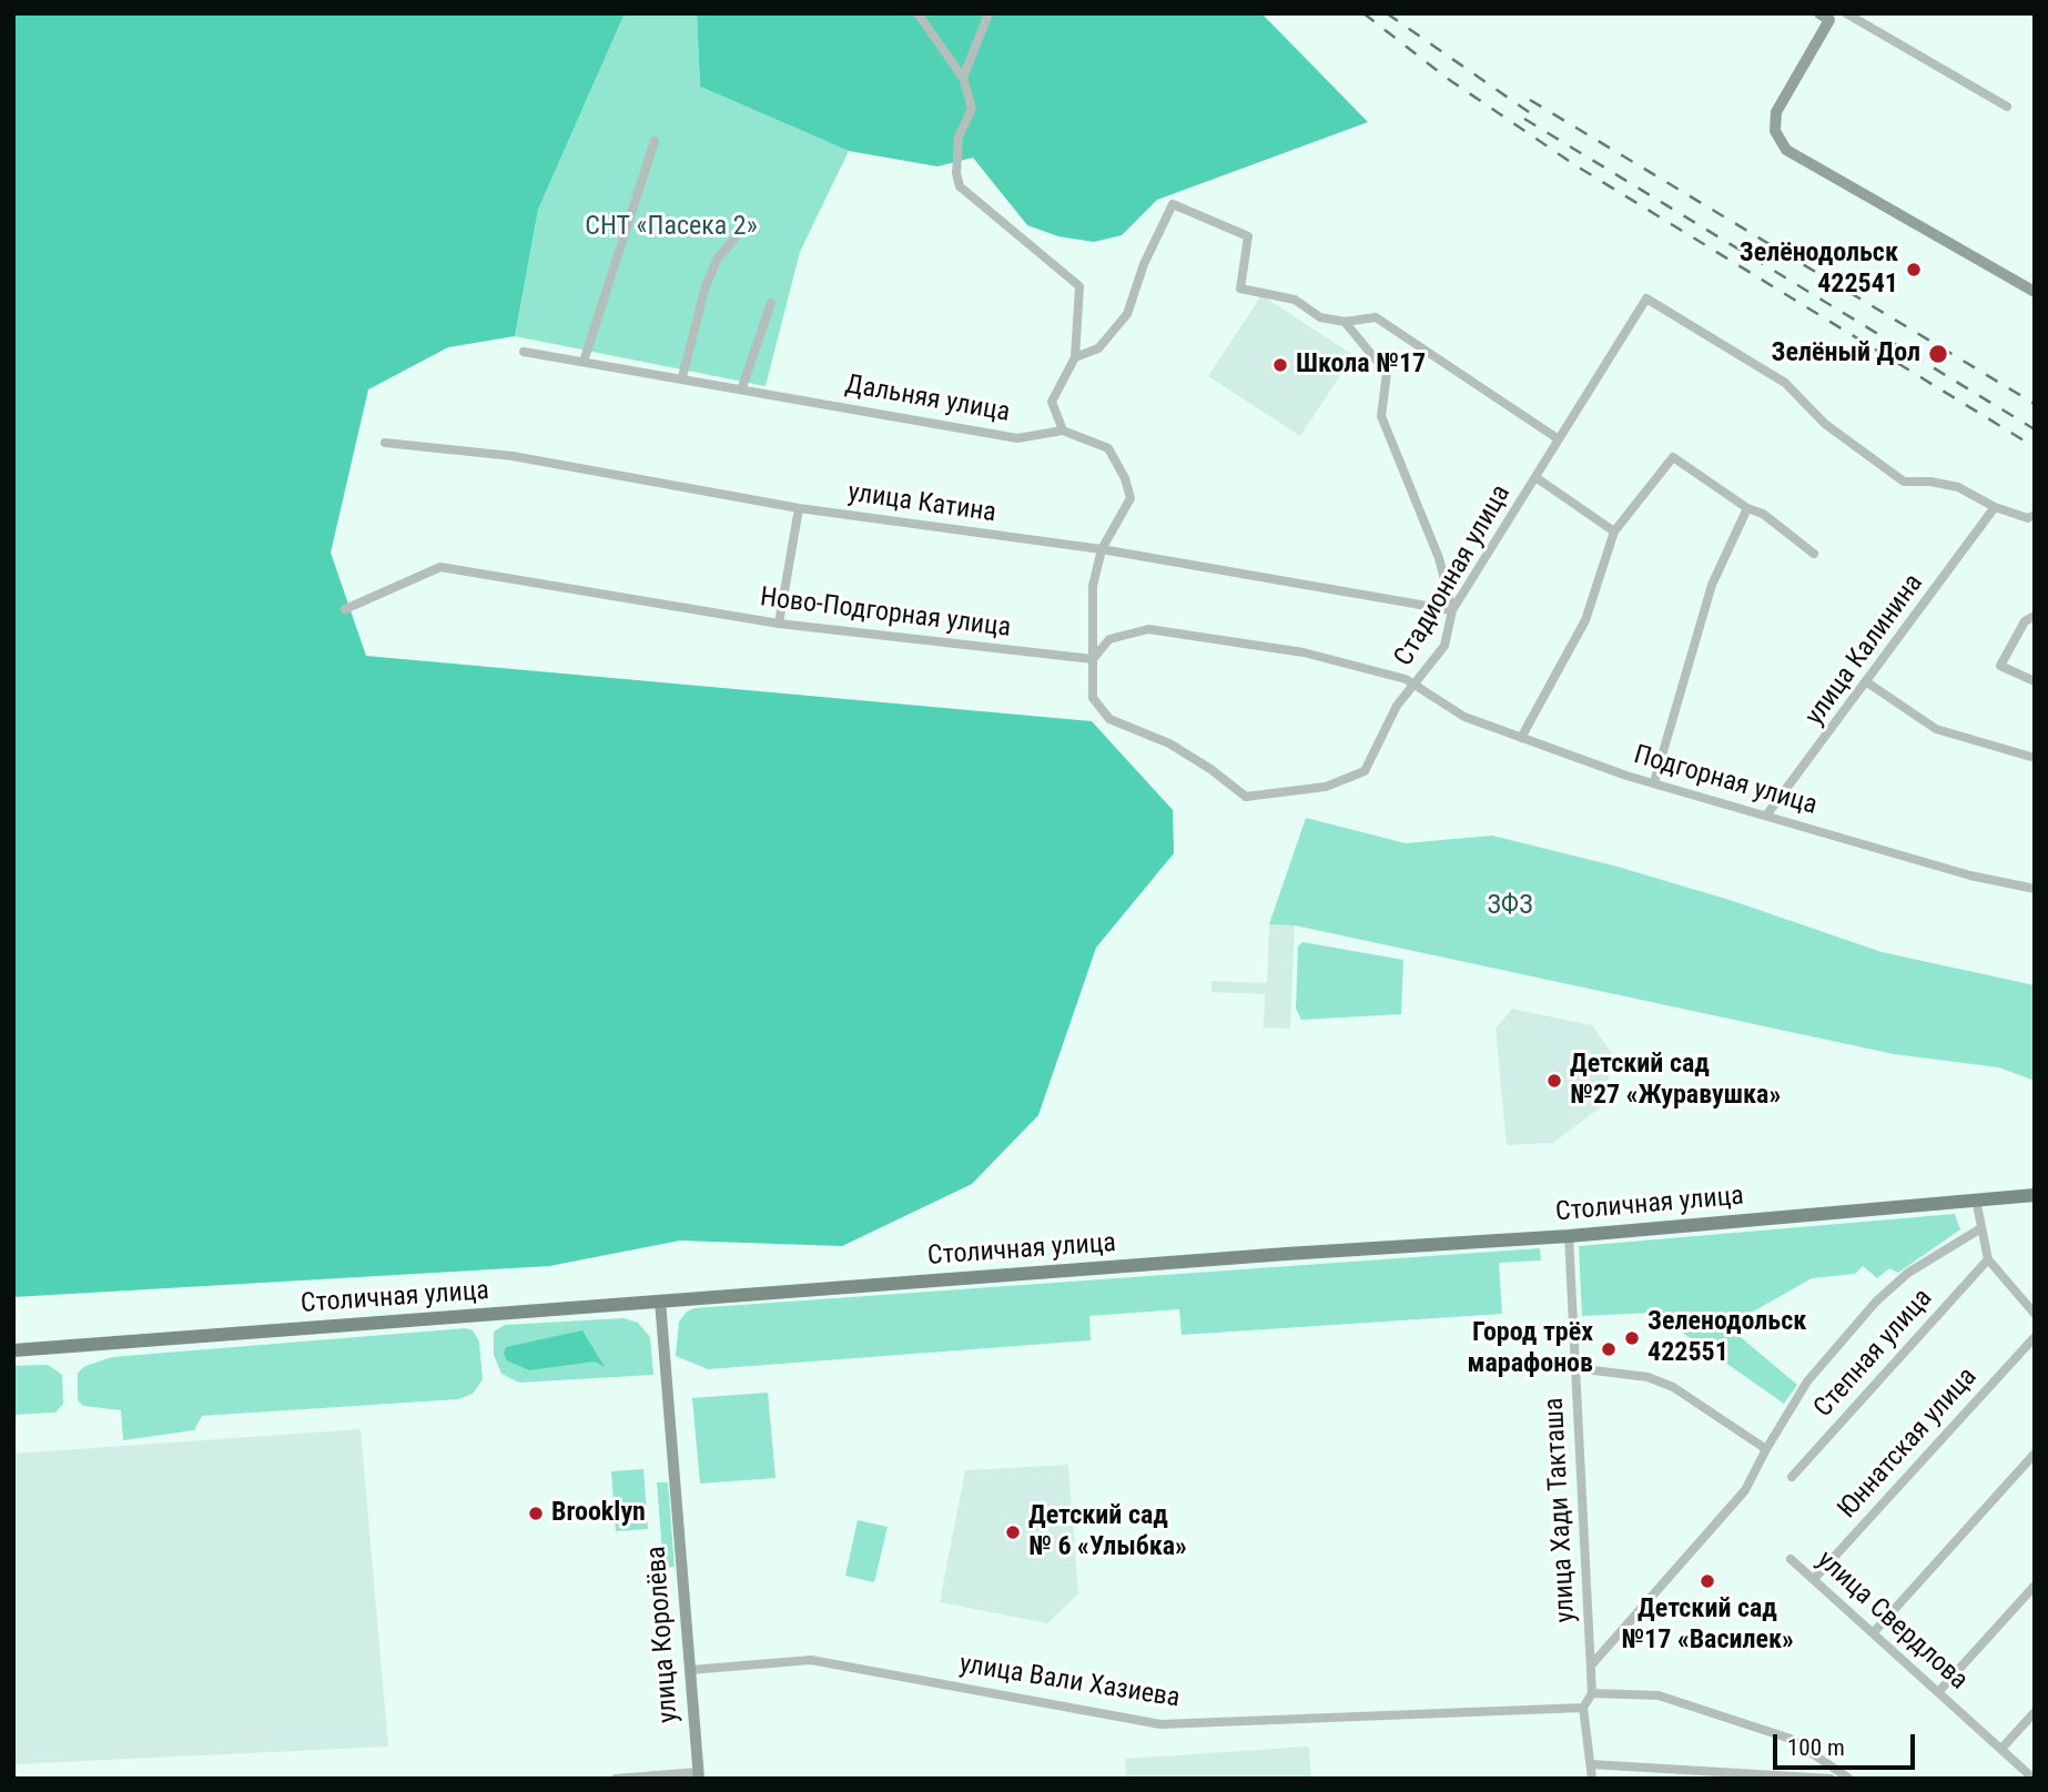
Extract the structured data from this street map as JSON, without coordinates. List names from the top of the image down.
{
  "streets": {
    "main road": ["Столичная улица"],
    "street": [
      "Дальняя улица",
      "улица Катина",
      "Стадионная улица",
      "Ново-Подгорная улица",
      "улица Калинина",
      "Подгорная улица",
      "Степная улица",
      "Юннатская улица",
      "улица Хади Такташа",
      "улица Свердлова",
      "улица Королёва",
      "улица Вали Хазиева"
    ]
  },
  "crossings": [
    ["улица Катина", "Стадионная улица"],
    ["Стадионная улица", "Ново-Подгорная улица"],
    ["Стадионная улица", "улица Калинина"],
    ["Стадионная улица", "Подгорная улица"],
    ["улица Калинина", "Подгорная улица"],
    ["Столичная улица", "улица Хади Такташа"],
    ["Столичная улица", "улица Королёва"],
    ["Степная улица", "улица Хади Такташа"],
    ["Юннатская улица", "улица Свердлова"],
    ["улица Королёва", "улица Вали Хазиева"]
  ],
  "parks": ["СНТ «Пасека 2»", "ЗФЗ"],
  "places": [
    "Зелёнодольск 422541",
    "Зелёный Дол",
    "Школа №17",
    "Детский сад №27 «Журавушка»",
    "Зеленодольск 422551",
    "Город трёх марафонов",
    "Brooklyn",
    "Детский сад № 6 «Улыбка»",
    "Детский сад №17 «Василек»"
  ],
  "scale_bar": "100 m"
}
